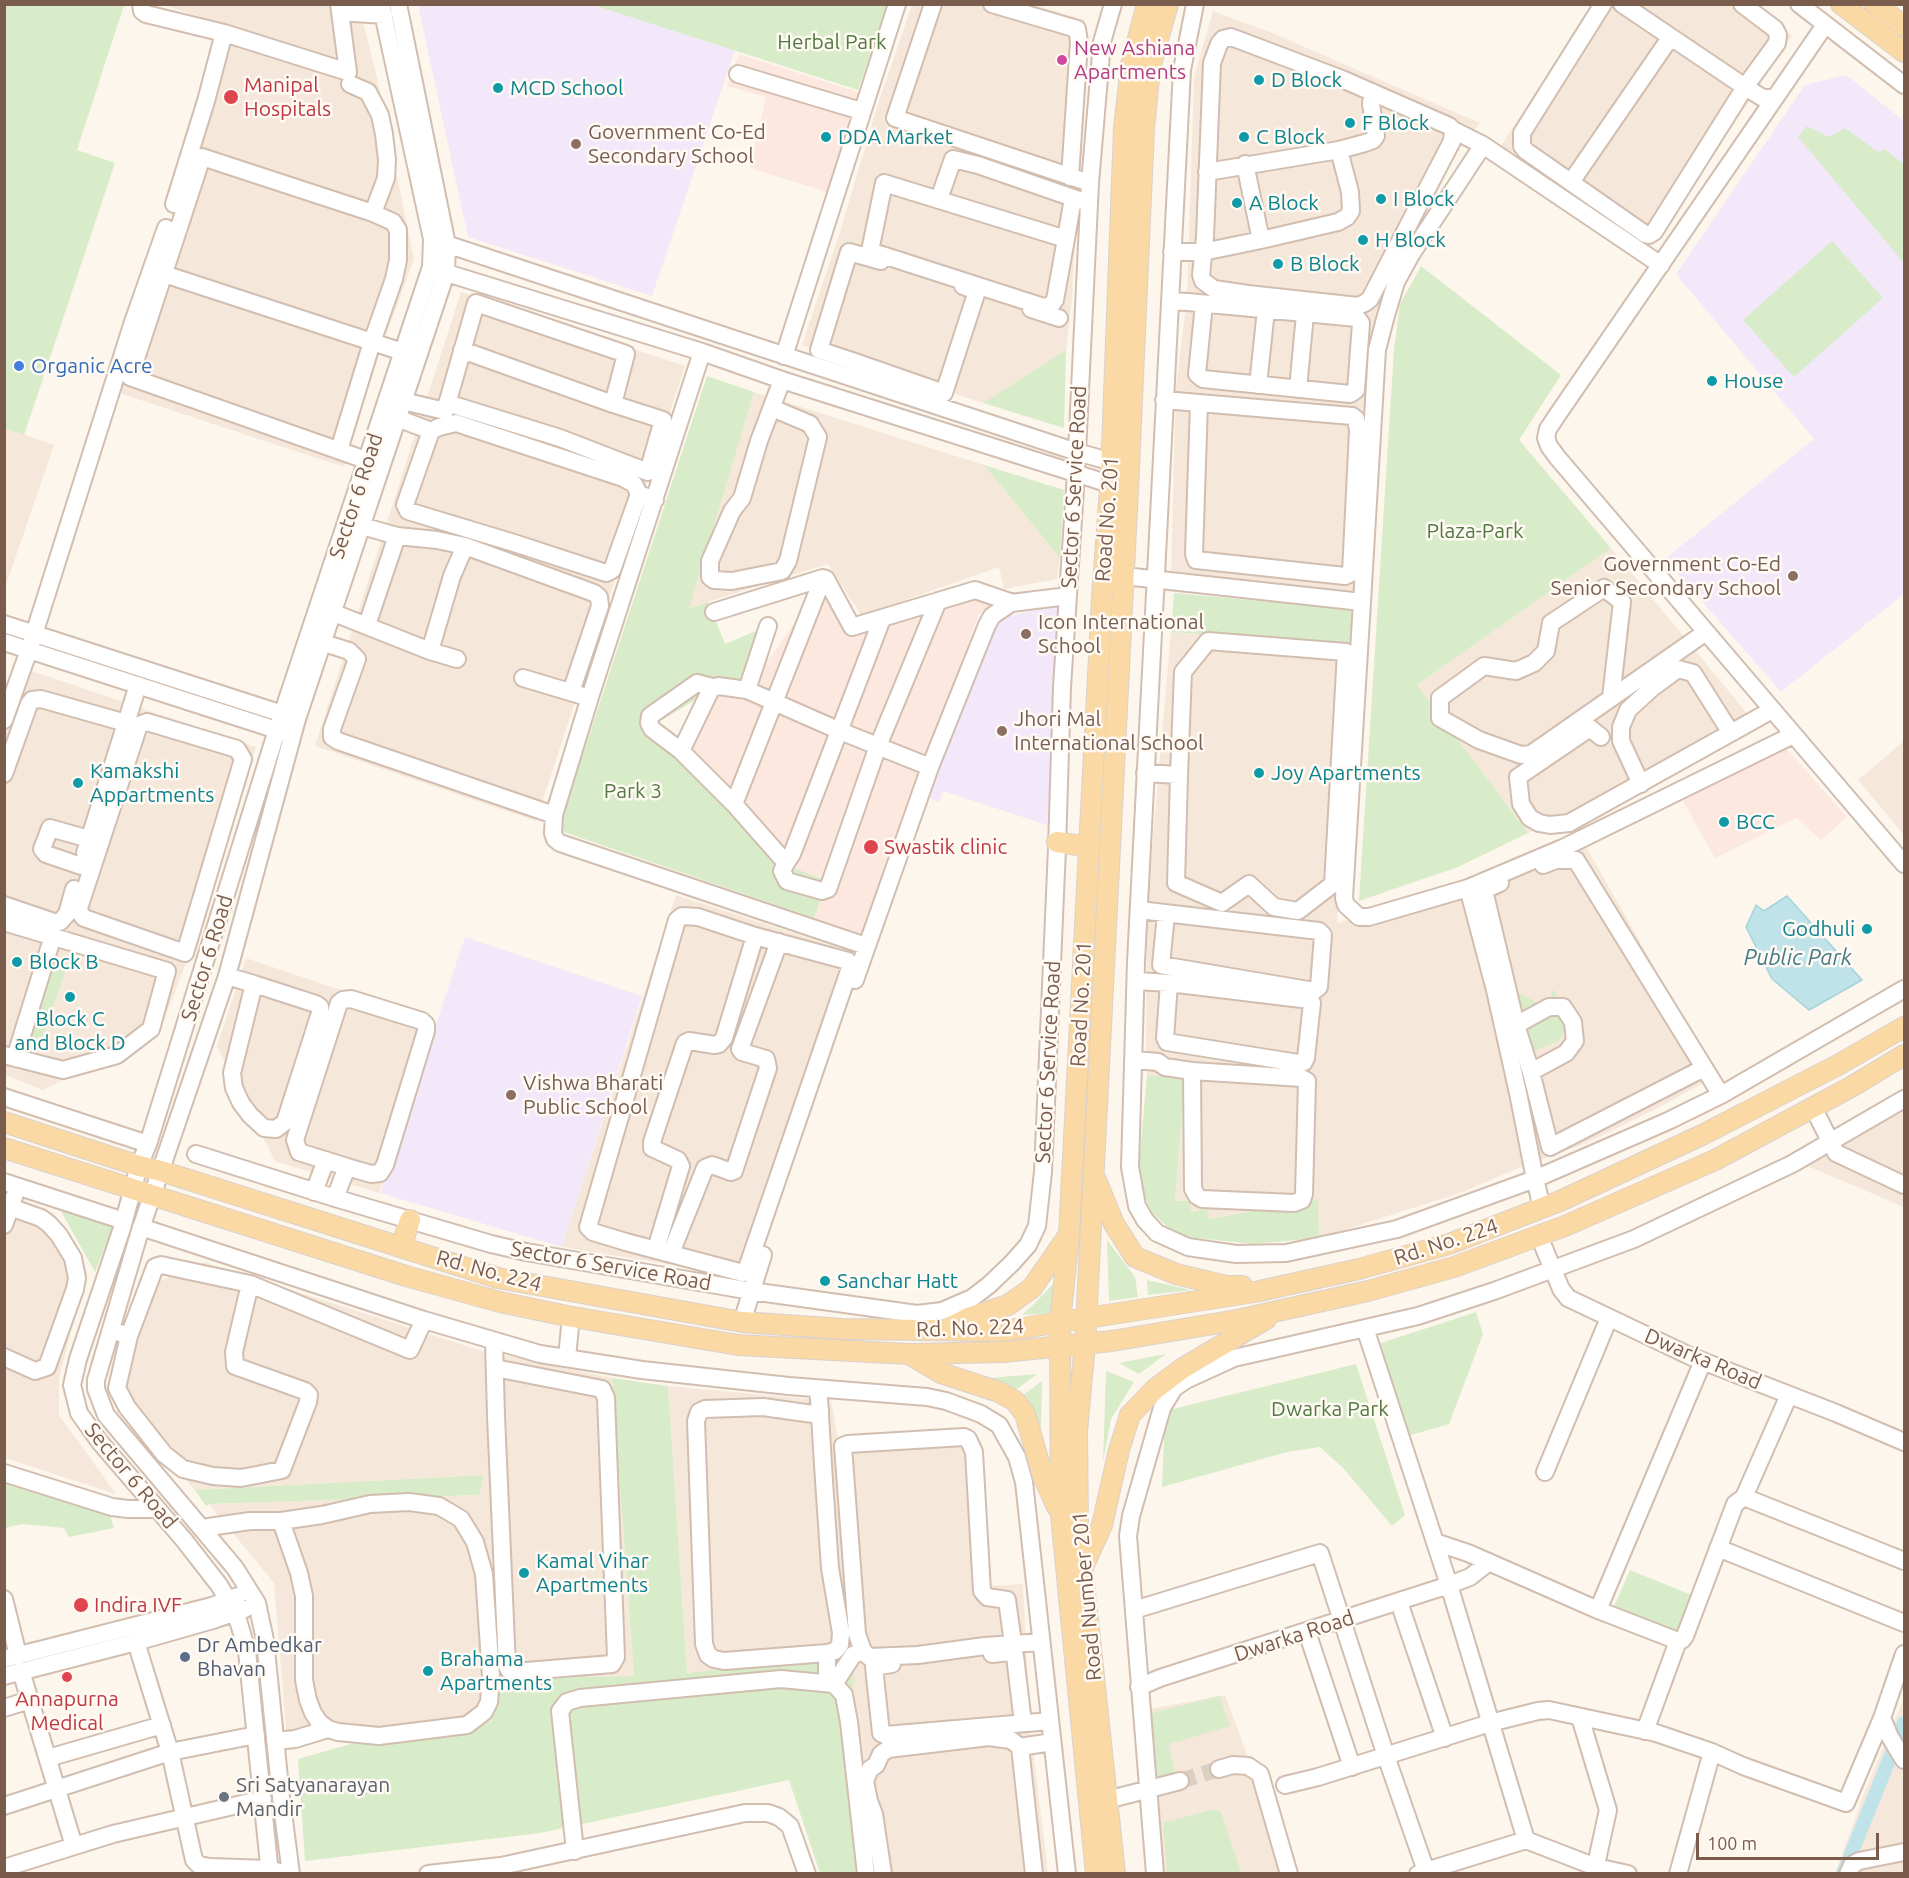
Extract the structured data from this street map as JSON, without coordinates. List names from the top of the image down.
{
  "streets": {
    "main road": ["Road No. 201", "Rd. No. 224", "Road Number 201"],
    "street": ["Sector 6 Service Road", "Sector 6 Road", "Dwarka Road"]
  },
  "crossings": [
    ["Sector 6 Road", "Rd. No. 224"],
    ["Road No. 201", "Rd. No. 224"],
    ["Road No. 201", "Road Number 201"],
    ["Rd. No. 224", "Dwarka Road"],
    ["Rd. No. 224", "Road Number 201"]
  ],
  "water": ["Public Park"],
  "parks": [
    "Herbal Park",
    "Plaza-Park",
    "Park 3",
    "Dwarka Park"
  ],
  "places": [
    "New Ashiana Apartments",
    "D Block",
    "MCD School",
    "Manipal Hospitals",
    "F Block",
    "DDA Market",
    "C Block",
    "Government Co-Ed Secondary School",
    "I Block",
    "A Block",
    "H Block",
    "B Block",
    "Organic Acre",
    "House",
    "Government Co-Ed Senior Secondary School",
    "Icon International School",
    "Jhori Mal International School",
    "Joy Apartments",
    "Kamakshi Appartments",
    "BCC",
    "Swastik clinic",
    "Godhuli",
    "Block B",
    "Block C and Block D",
    "Vishwa Bharati Public School",
    "Sanchar Hatt",
    "Kamal Vihar Apartments",
    "Indira IVF",
    "Dr Ambedkar Bhavan",
    "Brahama Apartments",
    "Annapurna Medical",
    "Sri Satyanarayan Mandir"
  ],
  "scale_bar": "100 m"
}
